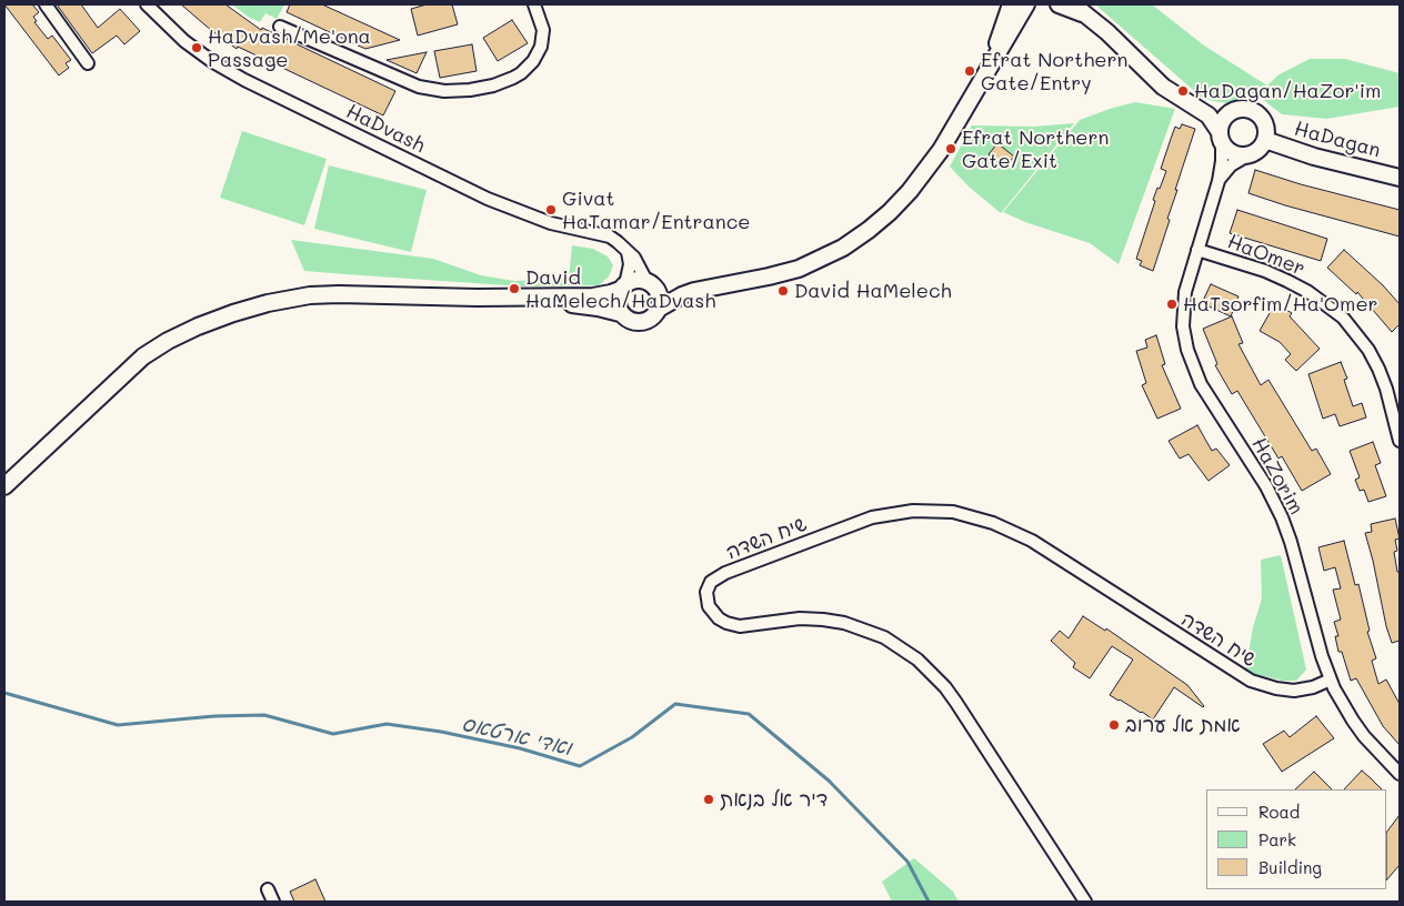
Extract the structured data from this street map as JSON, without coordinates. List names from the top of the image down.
{
  "streets": {
    "street": [
      "HaDvash",
      "HaDagan",
      "HaOmer",
      "HaZorim",
      "שיח השדה"
    ]
  },
  "crossings": [
    ["HaOmer", "HaZorim"],
    ["HaZorim", "שיח השדה"]
  ],
  "water": ["ואדי ארטאס"],
  "places": [
    "HaDvash/Me'ona Passage",
    "Efrat Northern Gate/Entry",
    "HaDagan/HaZor'im",
    "Efrat Northern Gate/Exit",
    "Givat HaTamar/Entrance",
    "David HaMelech/HaDvash",
    "David HaMelech",
    "HaTsorfim/Ha'Omer",
    "אמת אל ערוב",
    "דיר אל בנאת"
  ],
  "legend": ["Road", "Park", "Building"]
}
